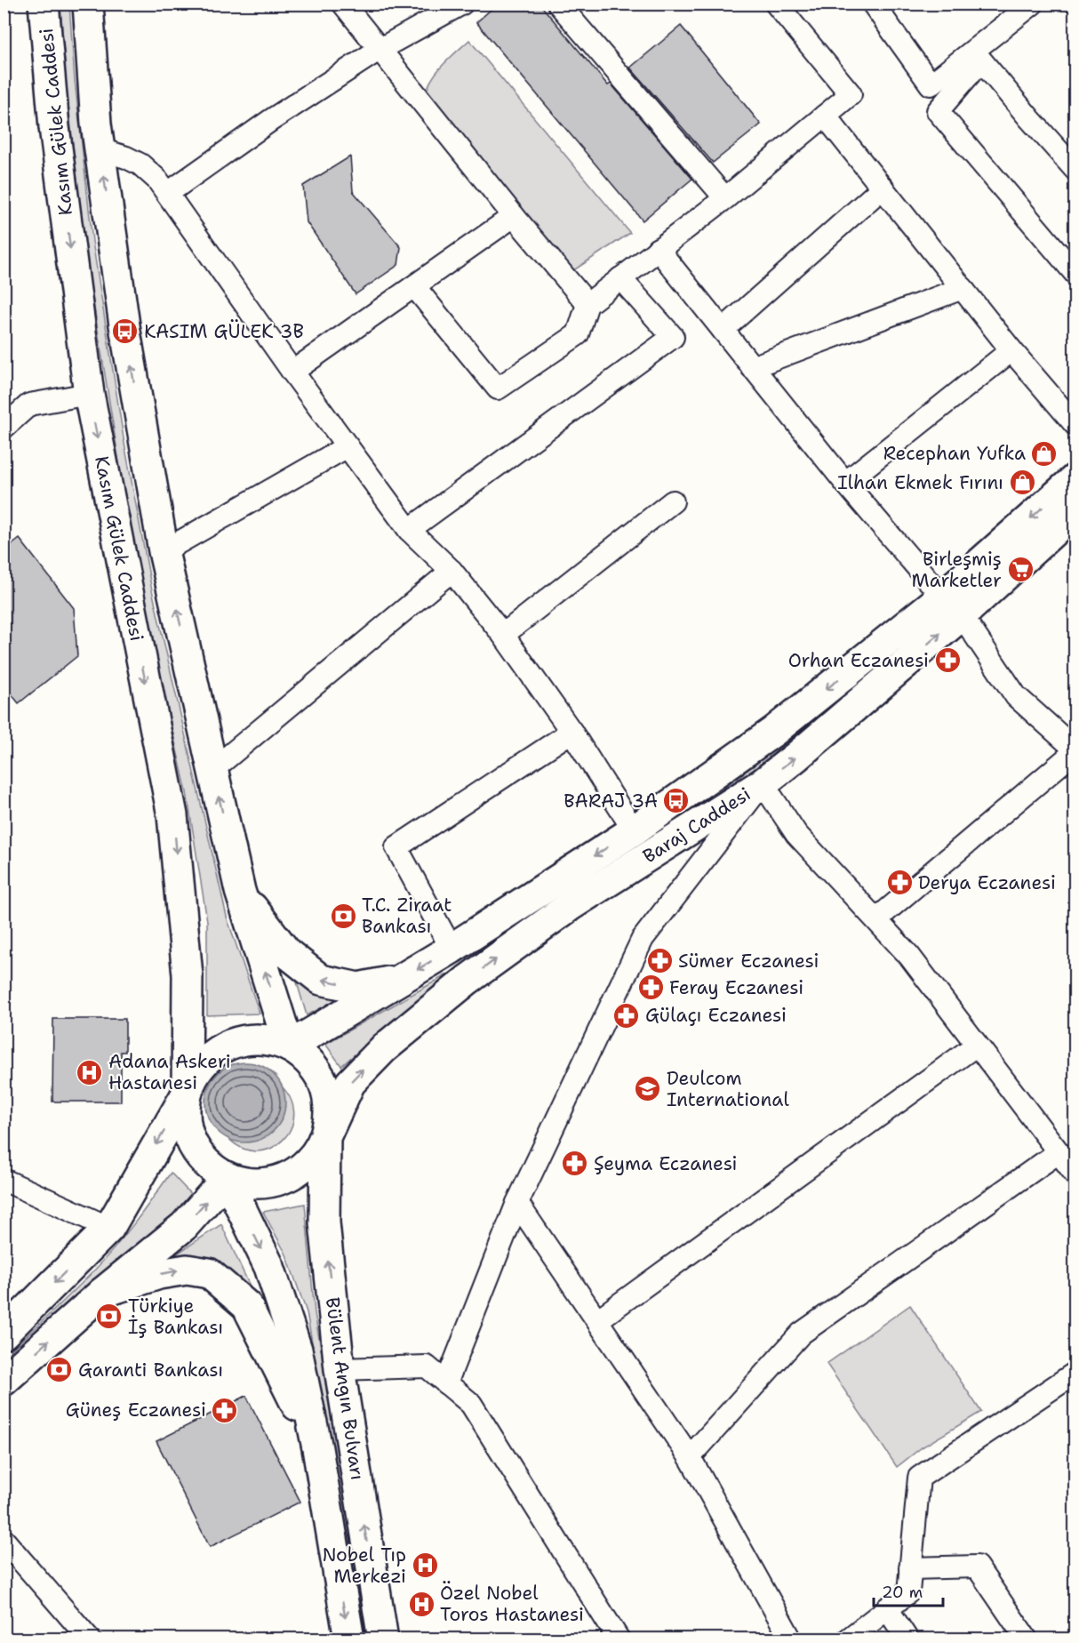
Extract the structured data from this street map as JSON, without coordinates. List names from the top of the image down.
{
  "streets": {
    "main road": ["Kasım Gülek Caddesi", "Baraj Caddesi", "Bülent Angın Bulvarı"]
  },
  "crossings": [
    ["Kasım Gülek Caddesi", "Baraj Caddesi"],
    ["Kasım Gülek Caddesi", "Bülent Angın Bulvarı"],
    ["Baraj Caddesi", "Bülent Angın Bulvarı"]
  ],
  "places": {
    "bus stop": ["KASIM GÜLEK 3B", "BARAJ 3A"],
    "shop": ["Recephan Yufka", "Ilhan Ekmek Fırını"],
    "supermarket": ["Birleşmiş Marketler"],
    "pharmacy": [
      "Orhan Eczanesi",
      "Derya Eczanesi",
      "Sümer Eczanesi",
      "Feray Eczanesi",
      "Gülaçı Eczanesi",
      "Şeyma Eczanesi",
      "Güneş Eczanesi"
    ],
    "bank": ["T.C. Ziraat Bankası", "Türkiye İş Bankası", "Garanti Bankası"],
    "hospital": ["Adana Askeri Hastanesi", "Nobel Tıp Merkezi", "Özel Nobel Toros Hastanesi"],
    "school or university": ["Deulcom International"]
  },
  "scale_bar": "20 m"
}
